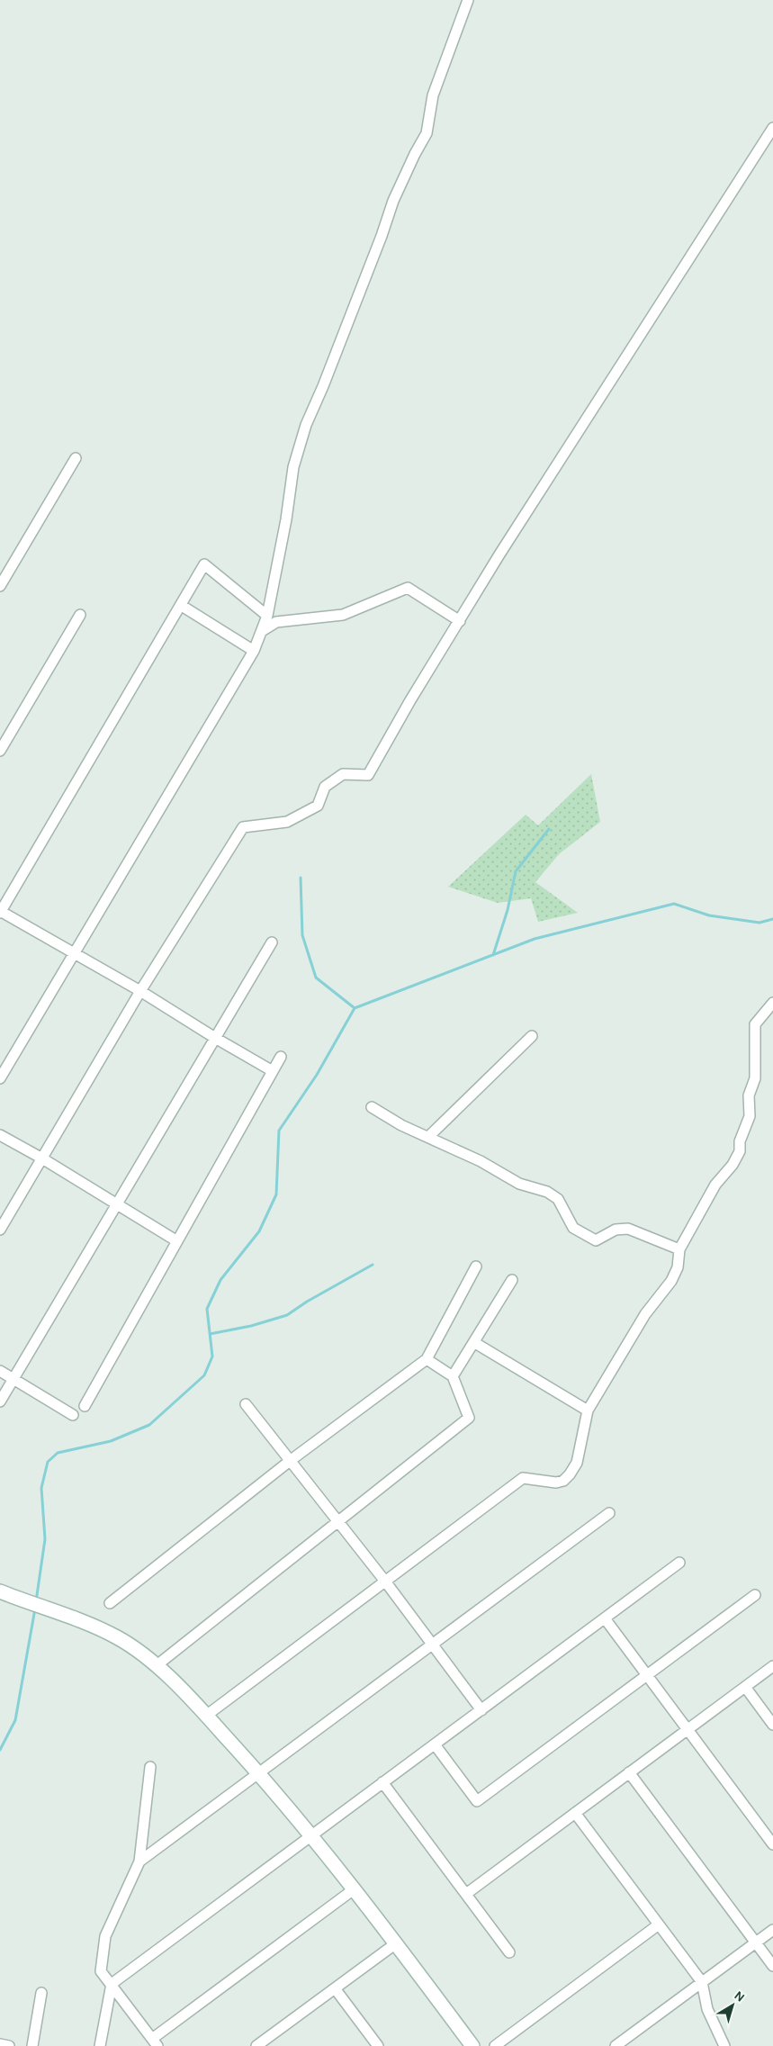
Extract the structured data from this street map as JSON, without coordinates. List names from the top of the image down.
{
  "north": "top right"
}
